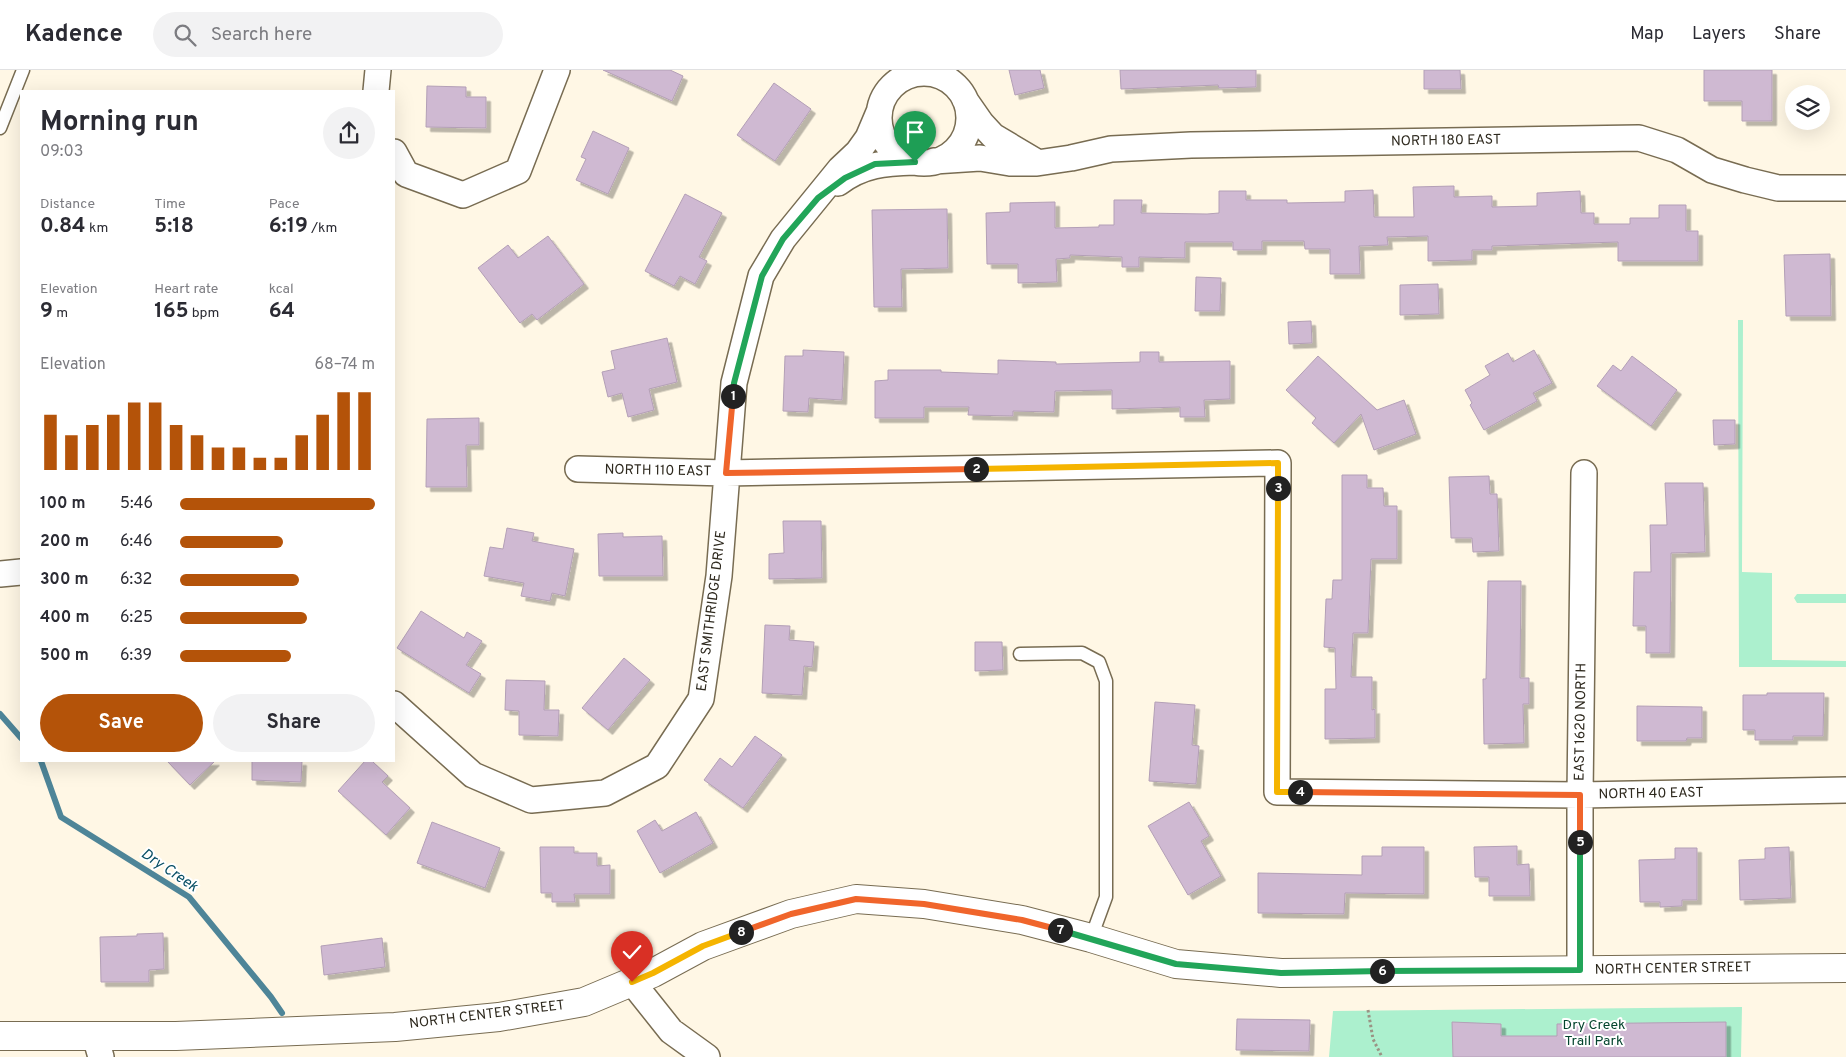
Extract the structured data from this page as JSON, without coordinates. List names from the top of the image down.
{
  "streets": {
    "street": [
      "NORTH 180 EAST",
      "NORTH 110 EAST",
      "EAST SMITHRIDGE DRIVE",
      "EAST 1620 NORTH",
      "NORTH 40 EAST",
      "NORTH CENTER STREET"
    ]
  },
  "crossings": [
    ["NORTH 180 EAST", "EAST SMITHRIDGE DRIVE"],
    ["NORTH 110 EAST", "EAST SMITHRIDGE DRIVE"],
    ["NORTH 110 EAST", "NORTH 40 EAST"],
    ["EAST 1620 NORTH", "NORTH 40 EAST"],
    ["EAST 1620 NORTH", "NORTH CENTER STREET"]
  ],
  "water": ["Dry Creek"],
  "parks": ["Dry Creek Trail Park"],
  "page": {
    "header": "Kadence",
    "search": "Search here",
    "nav": ["Map", "Layers", "Share"],
    "heading": ["Morning run", "09:03"],
    "stats": [
      ["Distance", "0.84 km"],
      ["Time", "5:18"],
      ["Pace", "6:19 /km"],
      ["Elevation", "9 m"],
      ["Heart rate", "165 bpm"],
      ["kcal", "64"]
    ],
    "chart": ["Elevation", "68–74 m"],
    "pins": [
      "1",
      "2",
      "3",
      "4",
      "5",
      "7",
      "8",
      "6"
    ],
    "list": [
      {
        "name": "100 m",
        "note": "5:46"
      },
      {
        "name": "200 m",
        "note": "6:46"
      },
      {
        "name": "300 m",
        "note": "6:32"
      },
      {
        "name": "400 m",
        "note": "6:25"
      },
      {
        "name": "500 m",
        "note": "6:39"
      }
    ],
    "buttons": ["Save", "Share"]
  }
}
